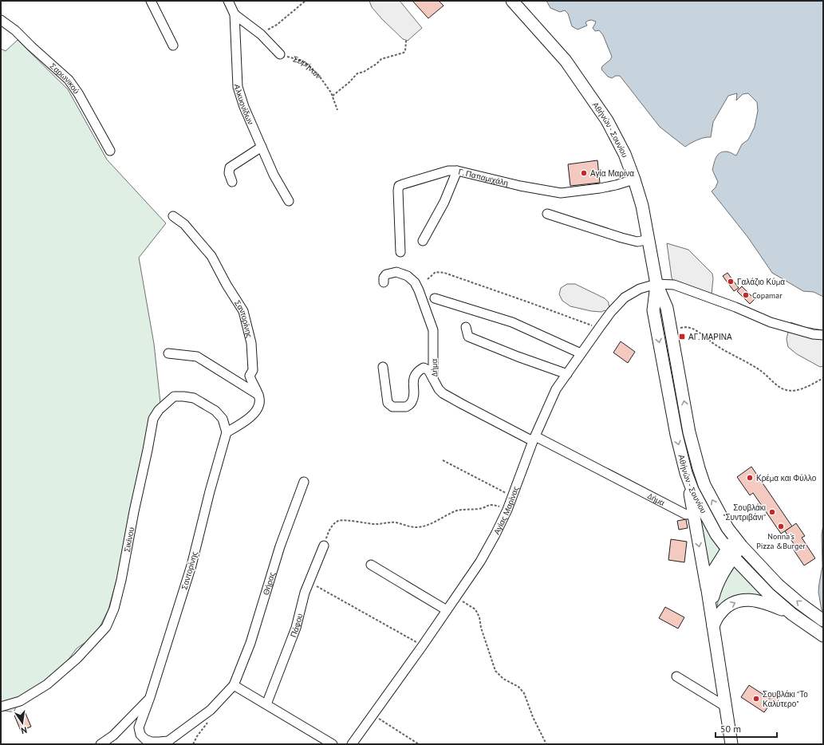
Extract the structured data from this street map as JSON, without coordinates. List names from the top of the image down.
{
  "streets": {
    "main road": ["Αθήνών - Σουνίου"],
    "street": [
      "Σαρωνικού",
      "Αλκυονίδων",
      "Γ. Παπαμιχάλη",
      "Σαντορίνης",
      "Δήμα",
      "Αγίας Μαρίνας",
      "Σικίνου",
      "Θήρας",
      "Πάφου"
    ],
    "path": ["Σειρήνων"]
  },
  "crossings": [
    ["Αθήνών - Σουνίου", "Γ. Παπαμιχάλη"],
    ["Αθήνών - Σουνίου", "Αγίας Μαρίνας"],
    ["Σαντορίνης", "Σικίνου"],
    ["Σαντορίνης", "Θήρας"],
    ["Δήμα", "Αγίας Μαρίνας"]
  ],
  "places": {
    "other": [
      "Αγία Μαρίνα",
      "Γαλάζιο Κύμα",
      "Copamar",
      "Κρέμα και Φύλλο",
      "Σουβλάκι \"Συντριβάνι\"",
      "Nonna's Pizza &Burger",
      "Σουβλάκι \"Το Καλύτερο\""
    ],
    "transit": ["ΑΓ. ΜΑΡΙΝΑ"]
  },
  "scale_bar": "50 m",
  "north": "bottom"
}
